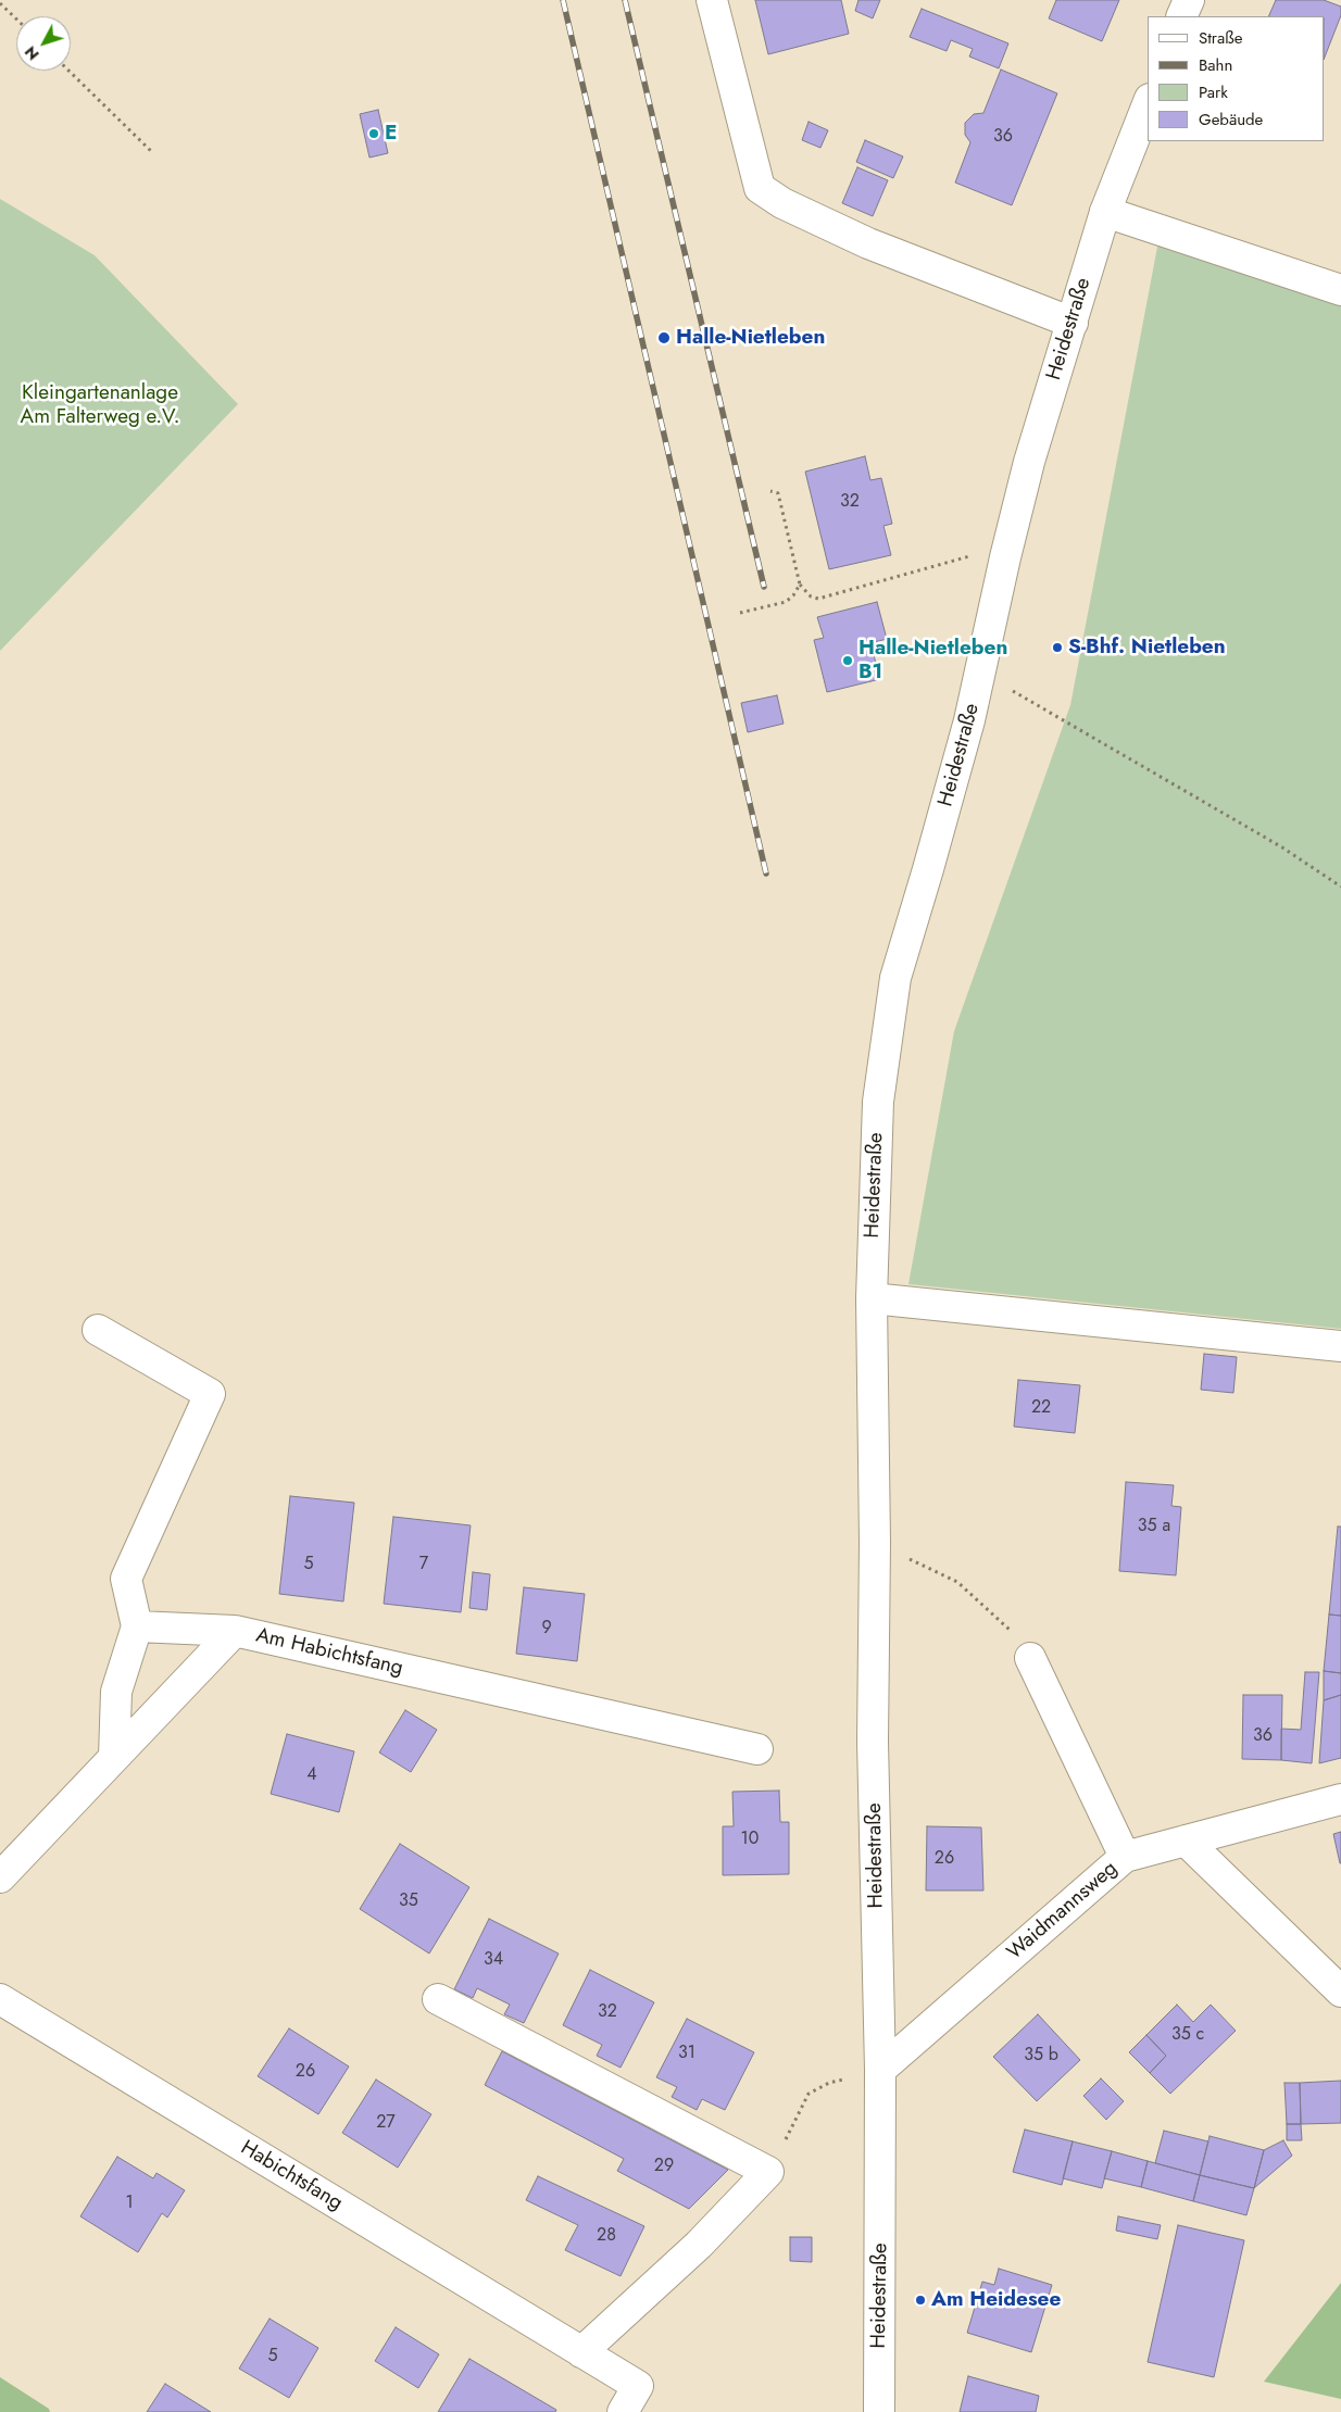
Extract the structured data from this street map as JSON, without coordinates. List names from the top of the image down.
{
  "streets": {
    "street": [
      "Heidestraße",
      "Am Habichtsfang",
      "Waidmannsweg",
      "Habichtsfang"
    ]
  },
  "crossings": [
    ["Heidestraße", "Waidmannsweg"]
  ],
  "parks": ["Kleingartenanlage Am Falterweg e.V."],
  "places": [
    "E",
    "Halle-Nietleben",
    "S-Bhf. Nietleben",
    "Halle-Nietleben B1",
    "Am Heidesee"
  ],
  "house_numbers": [
    "36",
    "32",
    "22",
    "35 a",
    "5",
    "7",
    "9",
    "36",
    "4",
    "10",
    "26",
    "35",
    "34",
    "32",
    "35 c",
    "31",
    "35 b",
    "26",
    "27",
    "29",
    "1",
    "28",
    "5"
  ],
  "legend": [
    "Straße",
    "Bahn",
    "Park",
    "Gebäude"
  ],
  "north": "bottom left"
}
